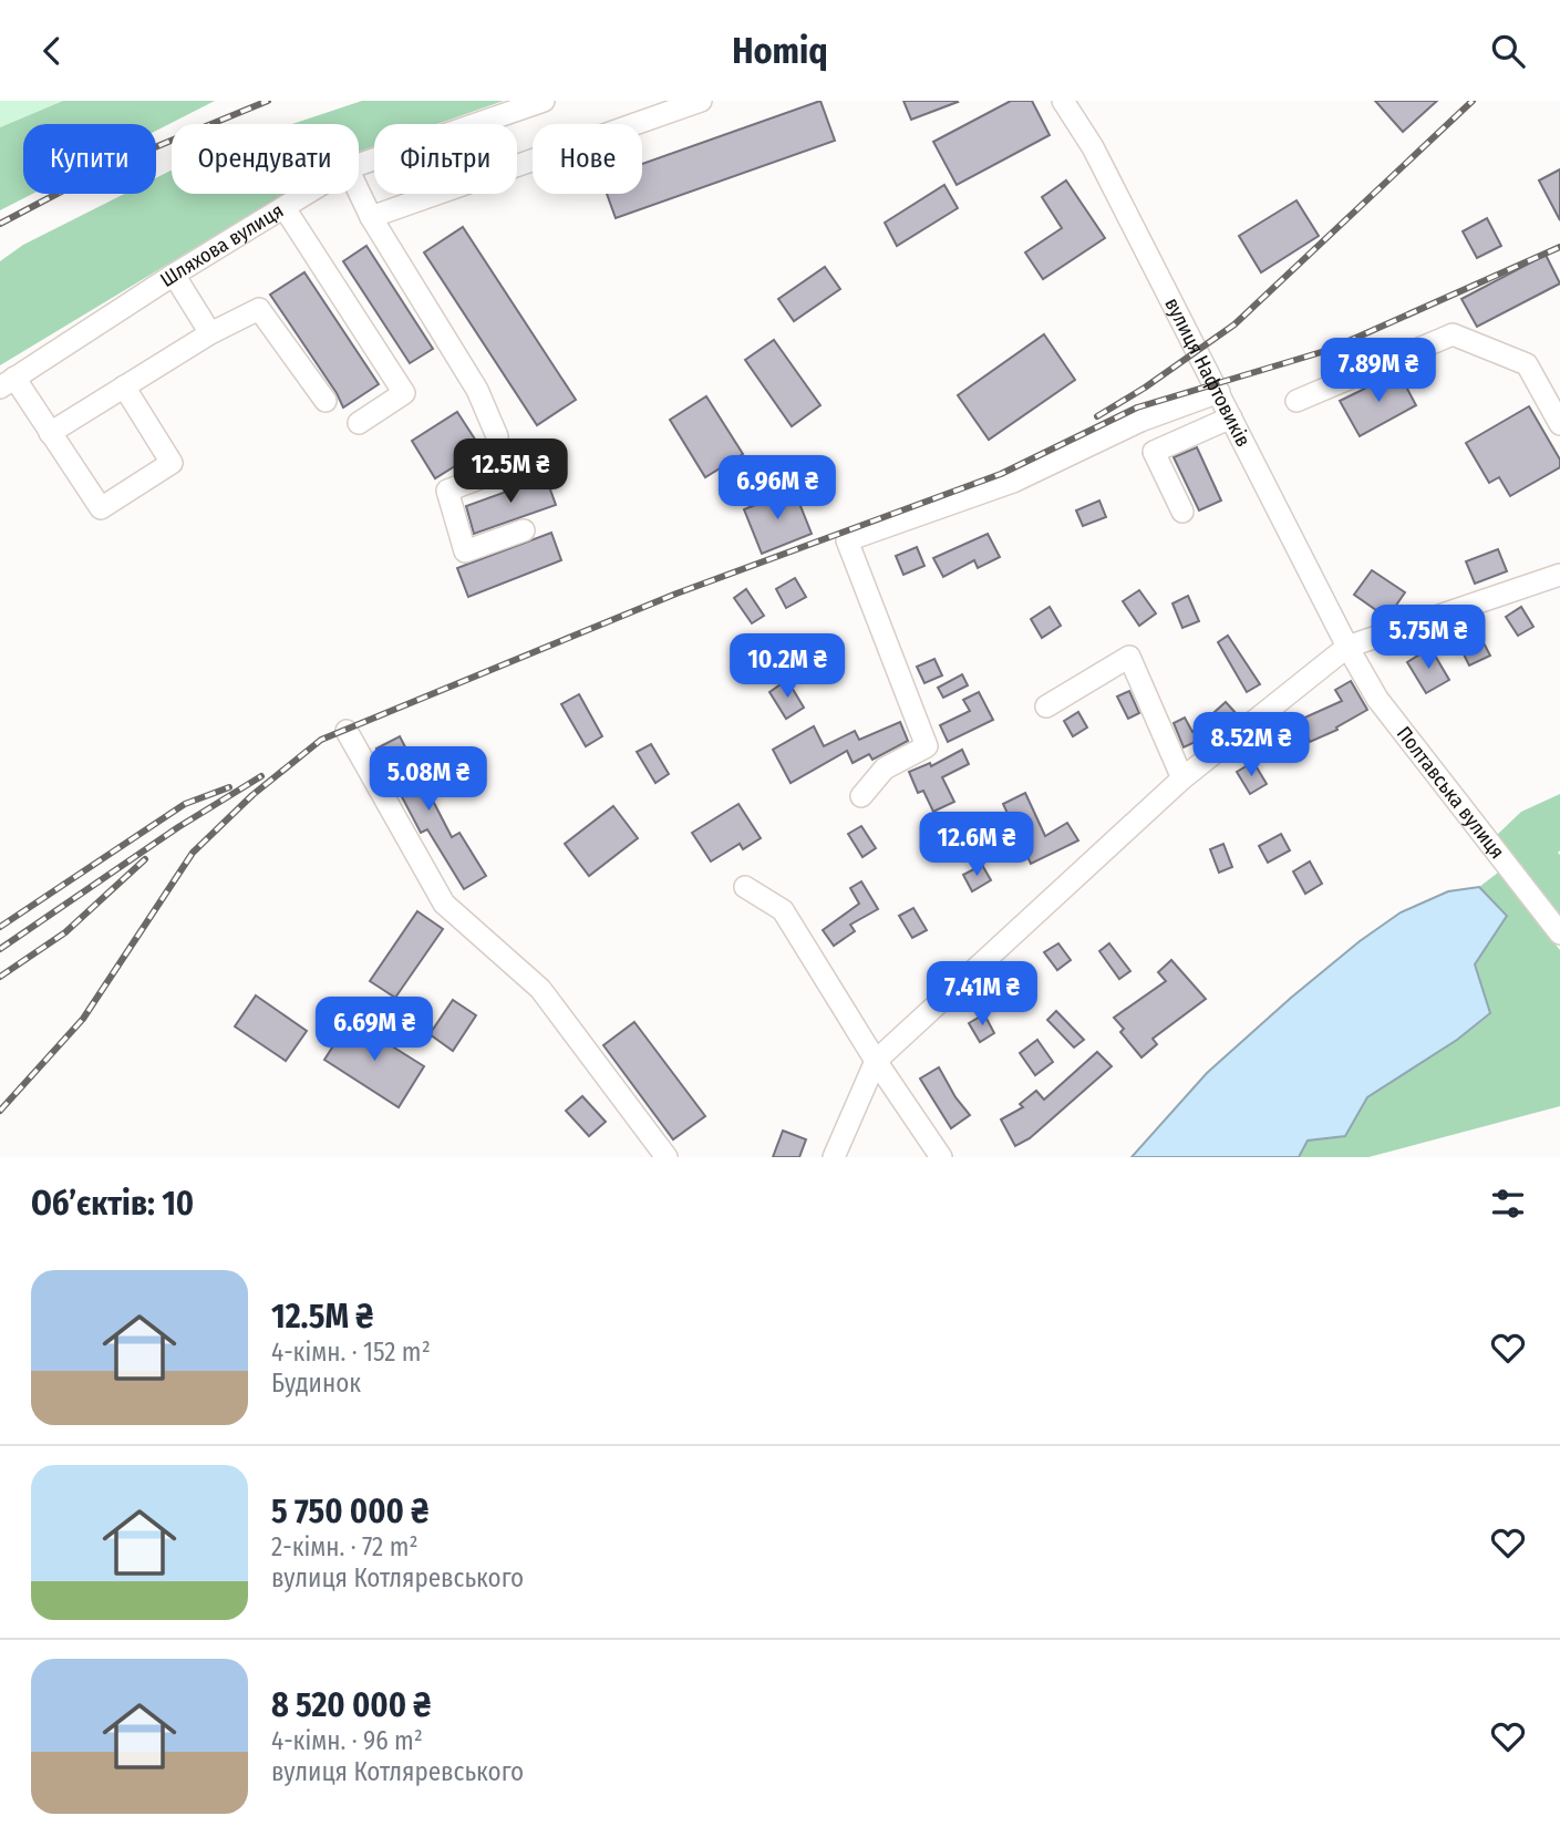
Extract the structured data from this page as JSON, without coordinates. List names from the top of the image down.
{
  "streets": {
    "street": ["Шляхова вулиця", "вулиця Нафтовиків", "Полтавська вулиця"]
  },
  "crossings": [
    ["вулиця Нафтовиків", "Полтавська вулиця"]
  ],
  "page": {
    "header": "Homiq",
    "chip": [
      "Купити",
      "Орендувати",
      "Фільтри",
      "Нове"
    ],
    "price": [
      "7.89M ₴",
      "12.5M ₴",
      "6.96M ₴",
      "5.75M ₴",
      "10.2M ₴",
      "8.52M ₴",
      "5.08M ₴",
      "12.6M ₴",
      "7.41M ₴",
      "6.69M ₴"
    ],
    "heading": "Об’єктів: 10",
    "list": [
      {
        "name": "12.5M ₴",
        "note": "4-кімн. · 152 m² · Будинок"
      },
      {
        "name": "5 750 000 ₴",
        "note": "2-кімн. · 72 m² · вулиця Котляревського"
      },
      {
        "name": "8 520 000 ₴",
        "note": "4-кімн. · 96 m² · вулиця Котляревського"
      }
    ]
  }
}
